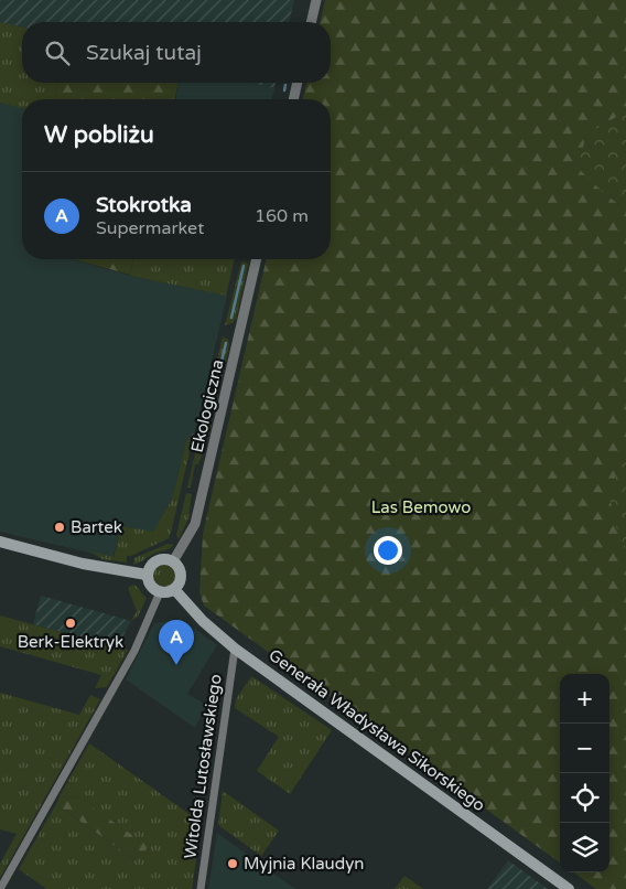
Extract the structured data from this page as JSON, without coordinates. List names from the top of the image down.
{
  "streets": {
    "main road": ["Generała Władysława Sikorskiego"],
    "street": ["Ekologiczna", "Witolda Lutosławskiego"]
  },
  "crossings": [
    ["Ekologiczna", "Generała Władysława Sikorskiego"],
    ["Generała Władysława Sikorskiego", "Witolda Lutosławskiego"]
  ],
  "parks": ["Las Bemowo"],
  "places": ["Bartek", "Berk-Elektryk", "Myjnia Klaudyn"],
  "page": {
    "search": "Szukaj tutaj",
    "heading": "W pobliżu",
    "list": [
      {
        "mark": "A",
        "name": "Stokrotka",
        "note": "Supermarket",
        "value": "160 m"
      }
    ],
    "pins": "A",
    "map_buttons": ["+", "−"]
  }
}
